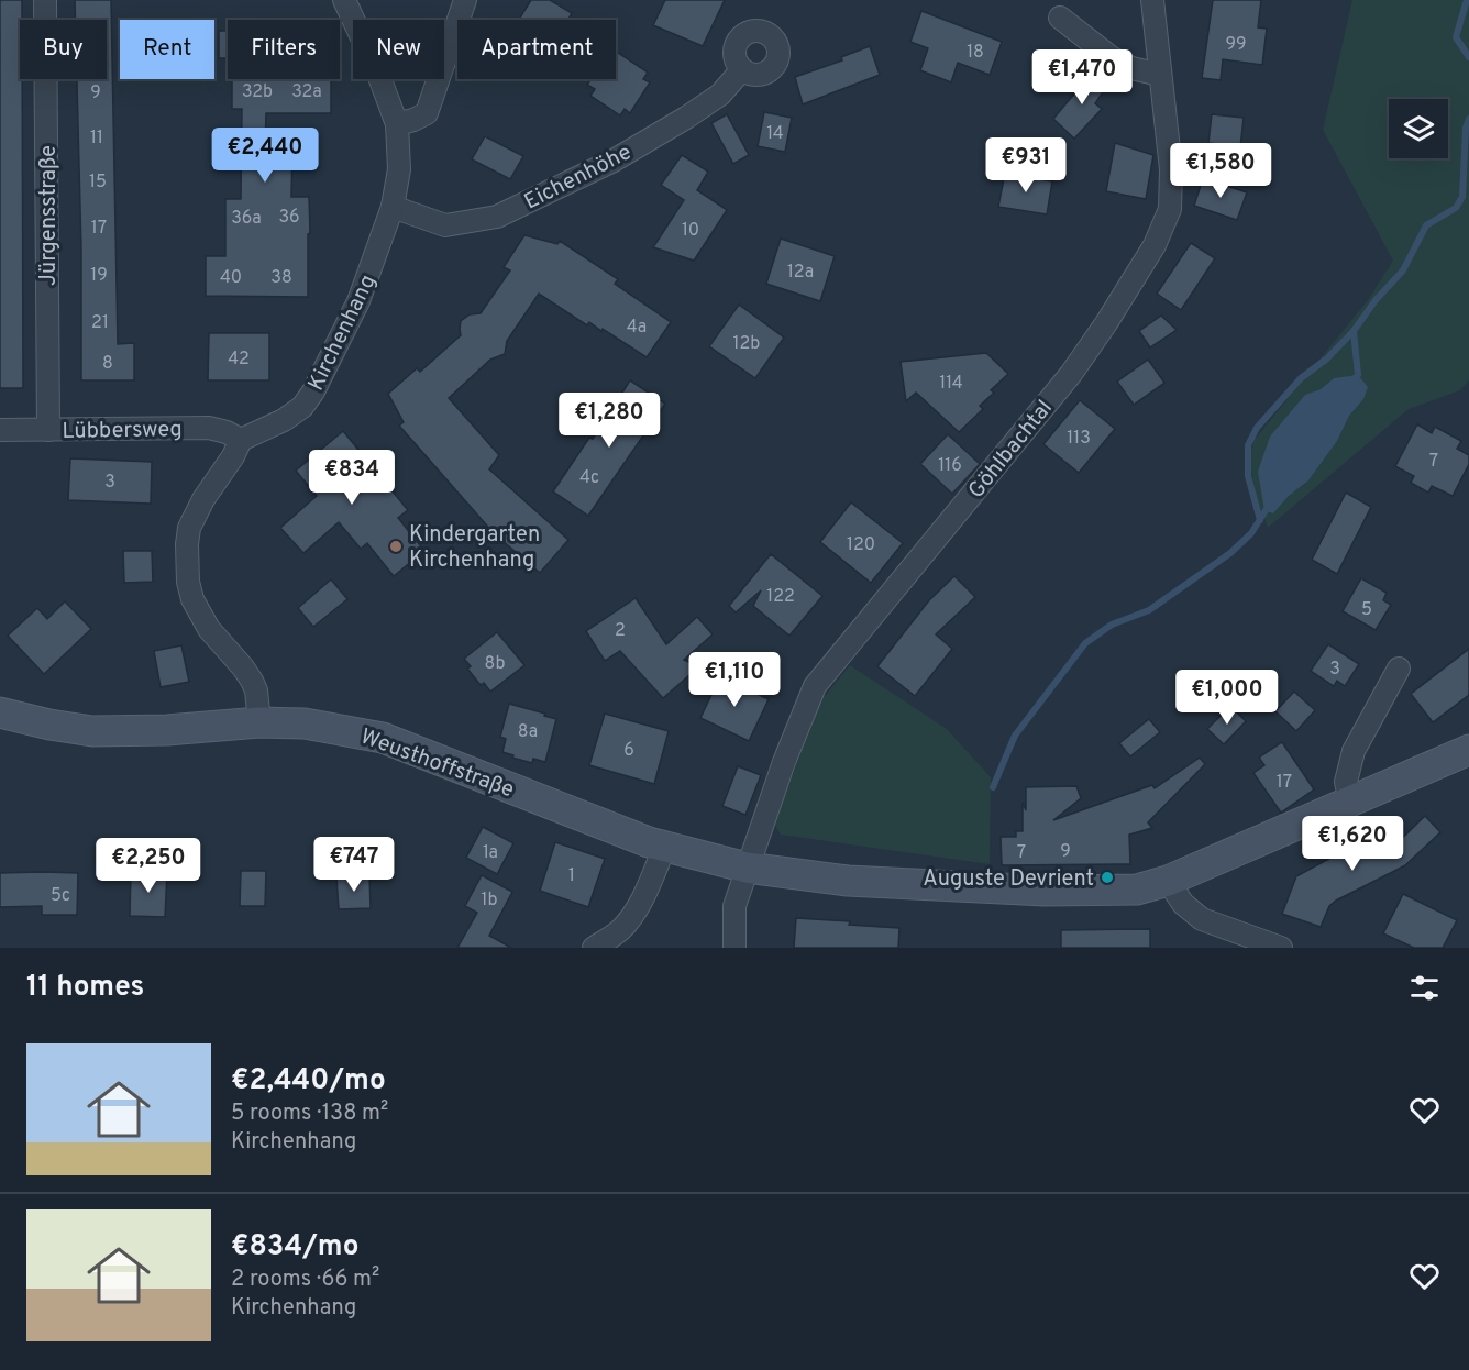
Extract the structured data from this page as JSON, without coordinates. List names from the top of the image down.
{
  "streets": {
    "street": [
      "Eichenhöhe",
      "Jürgensstraße",
      "Kirchenhang",
      "Lübbersweg",
      "Göhlbachtal",
      "Weusthoffstraße"
    ]
  },
  "crossings": [
    ["Eichenhöhe", "Kirchenhang"],
    ["Jürgensstraße", "Lübbersweg"],
    ["Kirchenhang", "Lübbersweg"],
    ["Göhlbachtal", "Weusthoffstraße"]
  ],
  "places": ["Kindergarten Kirchenhang", "Auguste Devrient"],
  "house_numbers": [
    "99",
    "18",
    "32b",
    "32a",
    "9",
    "14",
    "11",
    "15",
    "36",
    "36a",
    "17",
    "10",
    "12a",
    "19",
    "40",
    "38",
    "21",
    "4a",
    "12b",
    "42",
    "8",
    "114",
    "113",
    "7",
    "116",
    "4c",
    "3",
    "120",
    "122",
    "5",
    "2",
    "8b",
    "3",
    "8a",
    "6",
    "17",
    "9",
    "1a",
    "7",
    "1",
    "5c",
    "1b"
  ],
  "page": {
    "chip": [
      "Buy",
      "Rent",
      "Filters",
      "New",
      "Apartment"
    ],
    "price": [
      "€1,470",
      "€2,440",
      "€931",
      "€1,580",
      "€1,280",
      "€834",
      "€1,110",
      "€1,000",
      "€1,620",
      "€747",
      "€2,250"
    ],
    "heading": "11 homes",
    "list": [
      {
        "name": "€2,440/mo",
        "note": "5 rooms · 138 m² · Kirchenhang"
      },
      {
        "name": "€834/mo",
        "note": "2 rooms · 66 m² · Kirchenhang"
      }
    ]
  }
}
